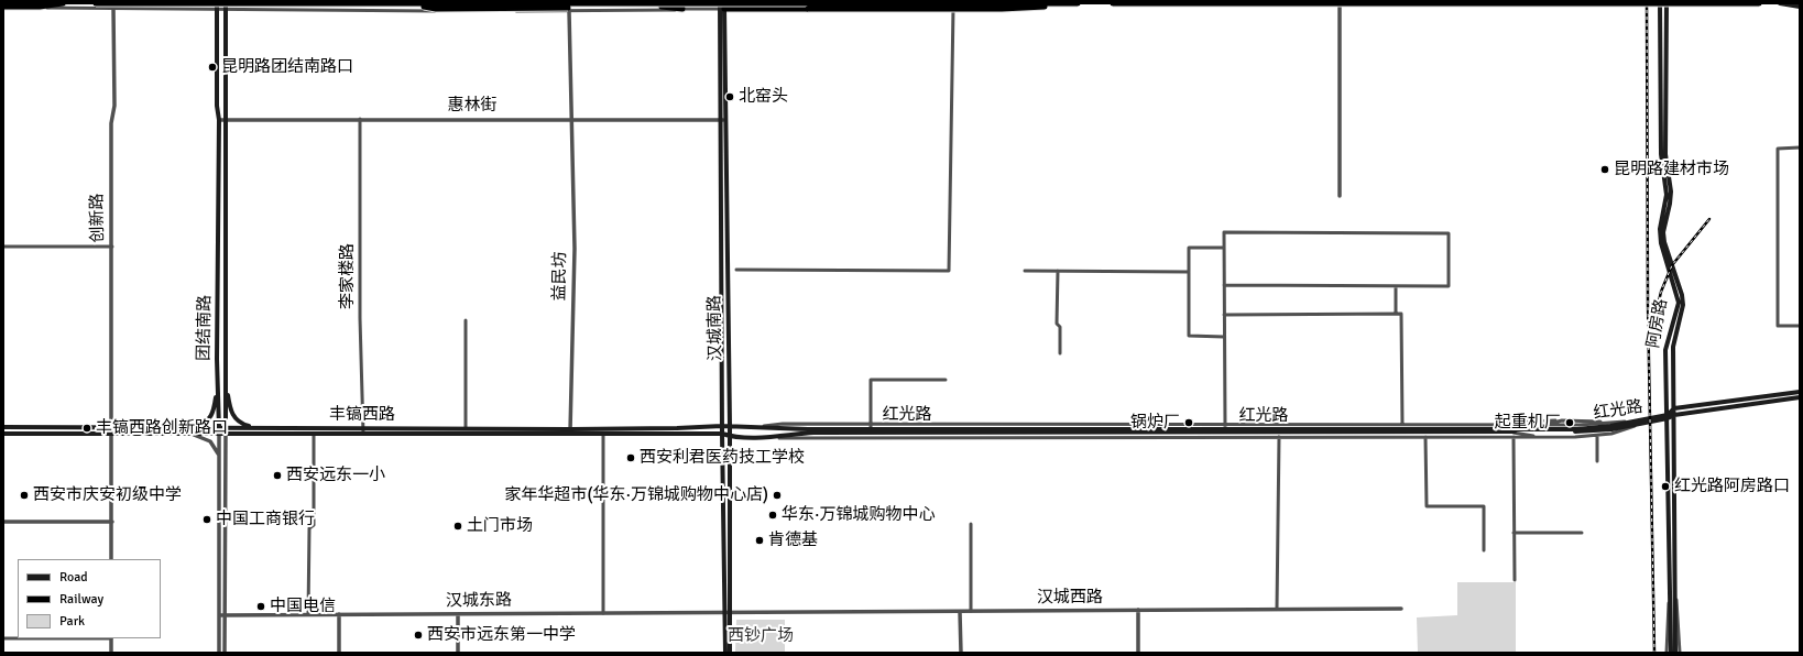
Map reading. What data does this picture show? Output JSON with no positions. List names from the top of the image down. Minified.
{"streets":{"main road":["阿房路","团结南路","汉城南路","红光路","丰镐西路"],"street":["惠林街","创新路","李家楼路","益民坊","汉城西路","汉城东路"]},"crossings":[["惠林街","李家楼路"],["惠林街","益民坊"],["惠林街","团结南路"],["惠林街","汉城南路"],["创新路","丰镐西路"],["李家楼路","丰镐西路"],["益民坊","丰镐西路"],["阿房路","红光路"],["团结南路","丰镐西路"],["团结南路","汉城东路"],["汉城南路","红光路"],["汉城南路","丰镐西路"],["汉城南路","汉城东路"],["红光路","丰镐西路"],["汉城西路","汉城东路"]],"parks":["西钞广场"],"places":["昆明路团结南路口","北窑头","昆明路建材市场","锅炉厂","起重机厂","丰镐西路创新路口","西安利君医药技工学校","西安远东一小","红光路阿房路口","西安市庆安初级中学","家年华超市(华东·万锦城购物中心店)","华东·万锦城购物中心","中国工商银行","土门市场","肯德基","中国电信","西安市远东第一中学"],"legend":["Road","Railway","Park"]}
